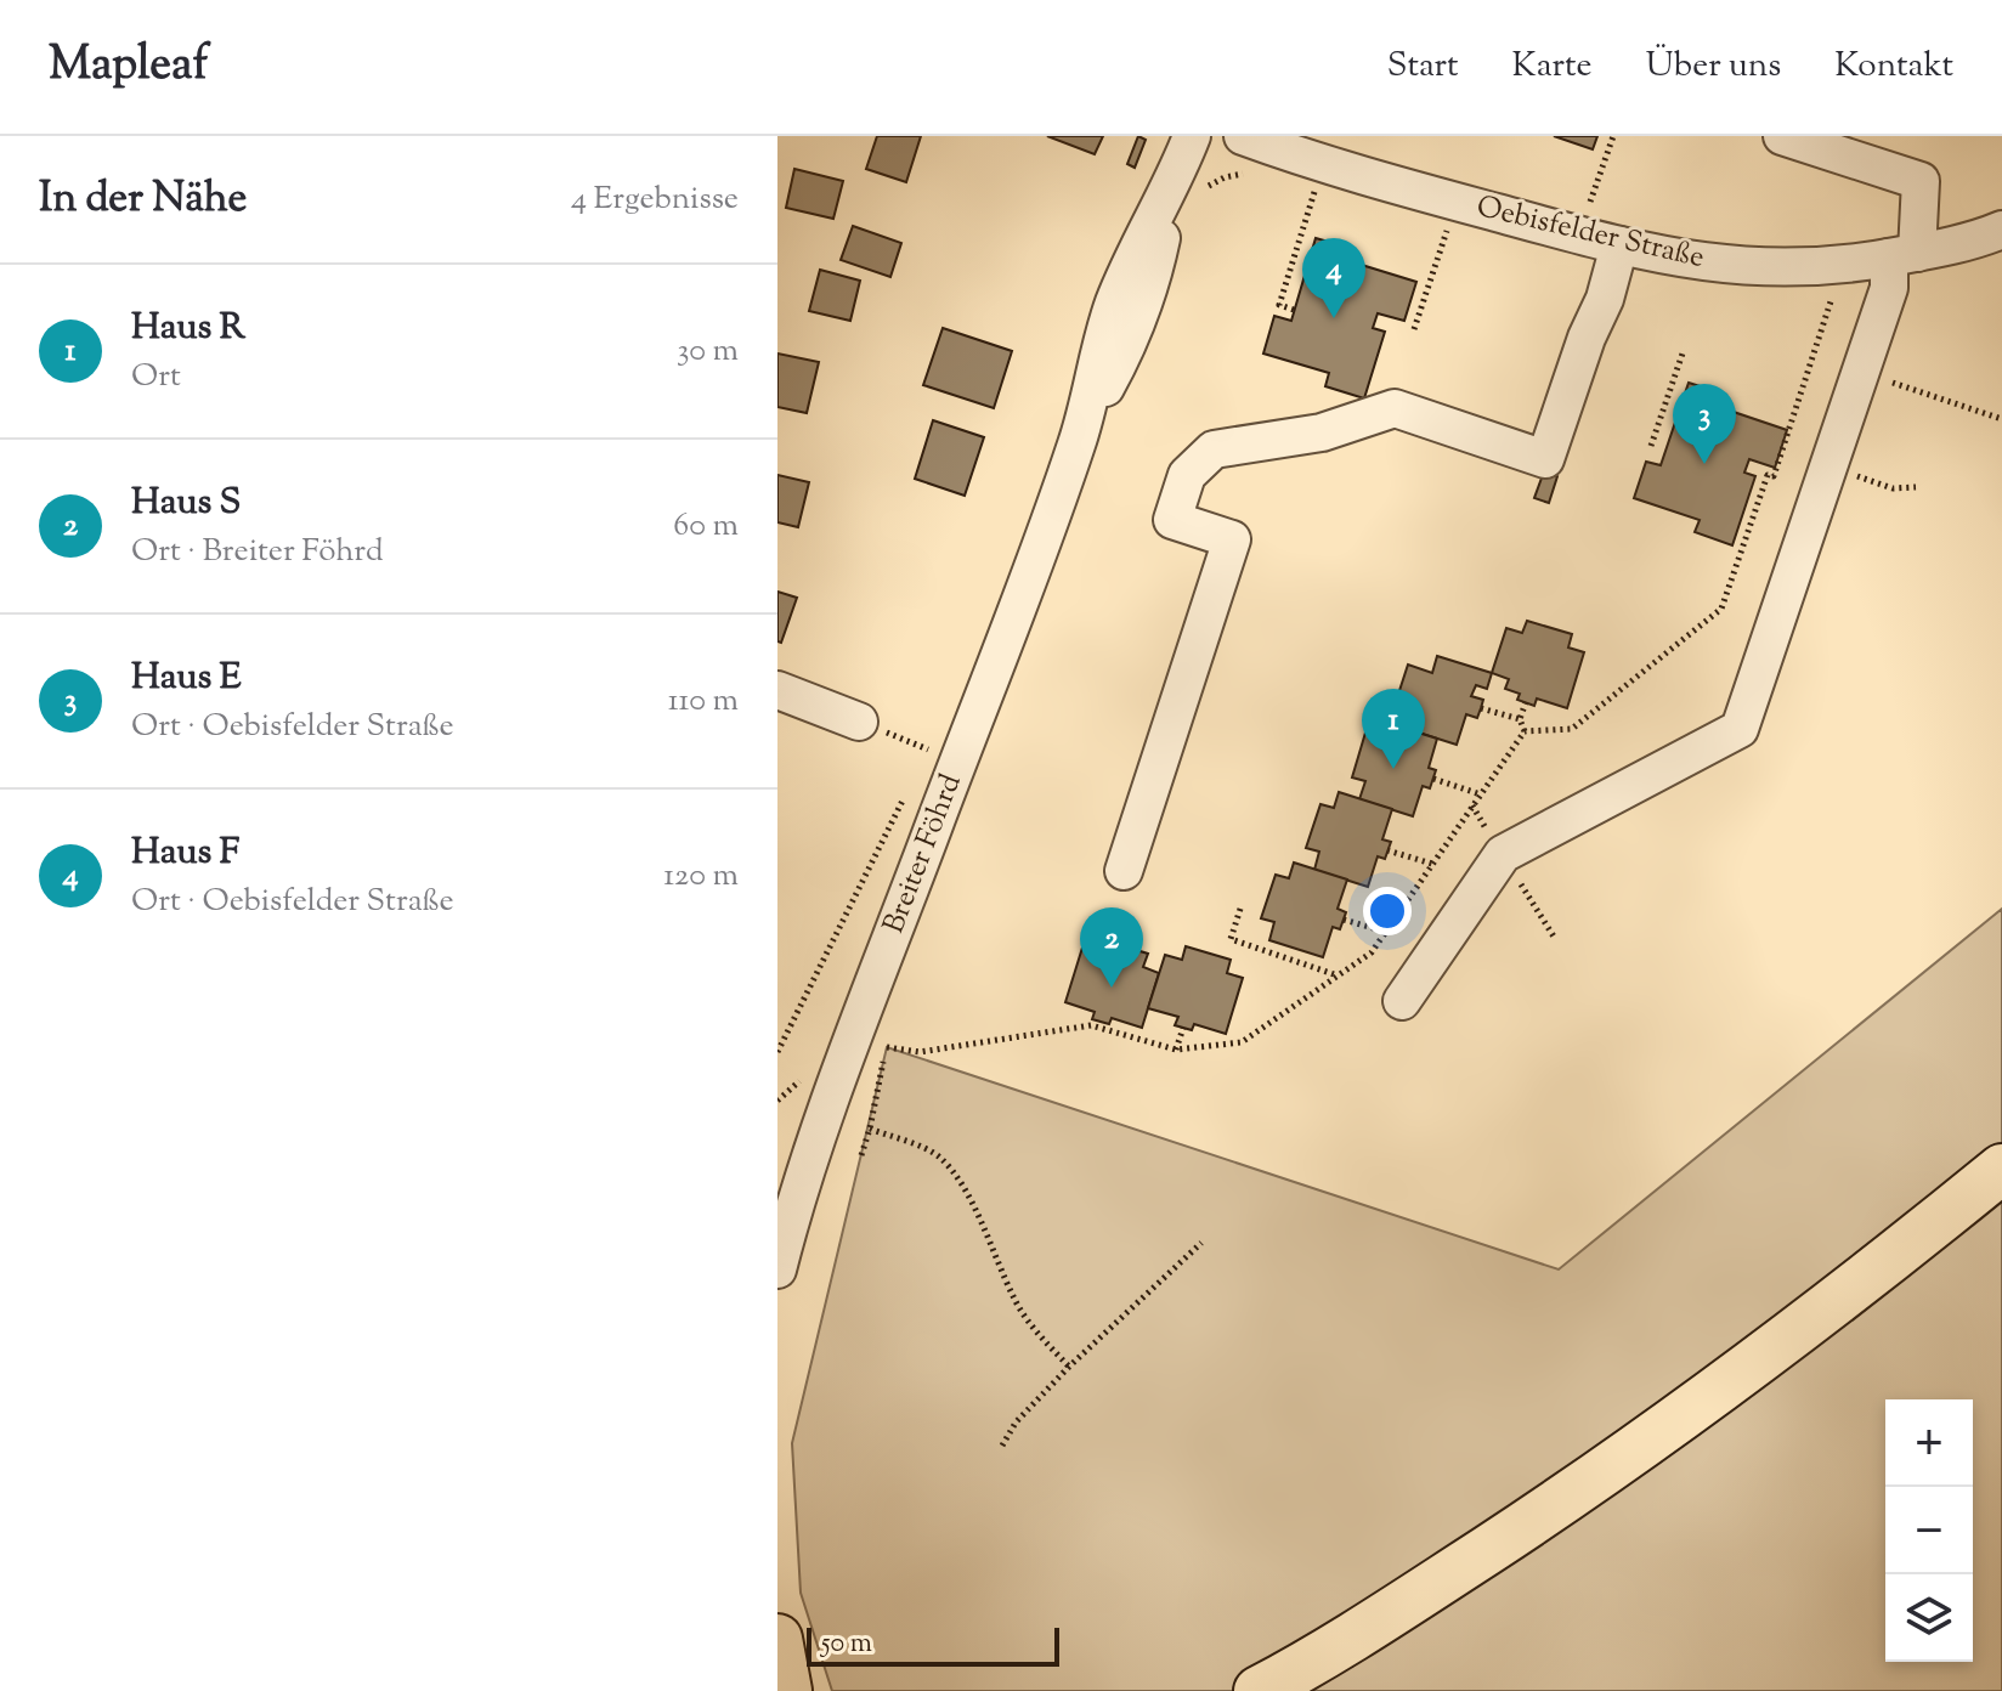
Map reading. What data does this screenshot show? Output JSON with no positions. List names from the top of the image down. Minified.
{"streets":{"street":["Oebisfelder Straße","Breiter Föhrd"]},"scale_bar":"50 m","page":{"header":"Mapleaf","nav":["Start","Karte","Über uns","Kontakt"],"heading":["In der Nähe","4 Ergebnisse"],"pins":["4","3","1","2"],"list":[{"mark":"1","name":"Haus R","note":"Ort","value":"30 m"},{"mark":"2","name":"Haus S","note":"Ort · Breiter Föhrd","value":"60 m"},{"mark":"3","name":"Haus E","note":"Ort · Oebisfelder Straße","value":"110 m"},{"mark":"4","name":"Haus F","note":"Ort · Oebisfelder Straße","value":"120 m"}],"map_buttons":["+","−"],"scale":"50 m"}}
